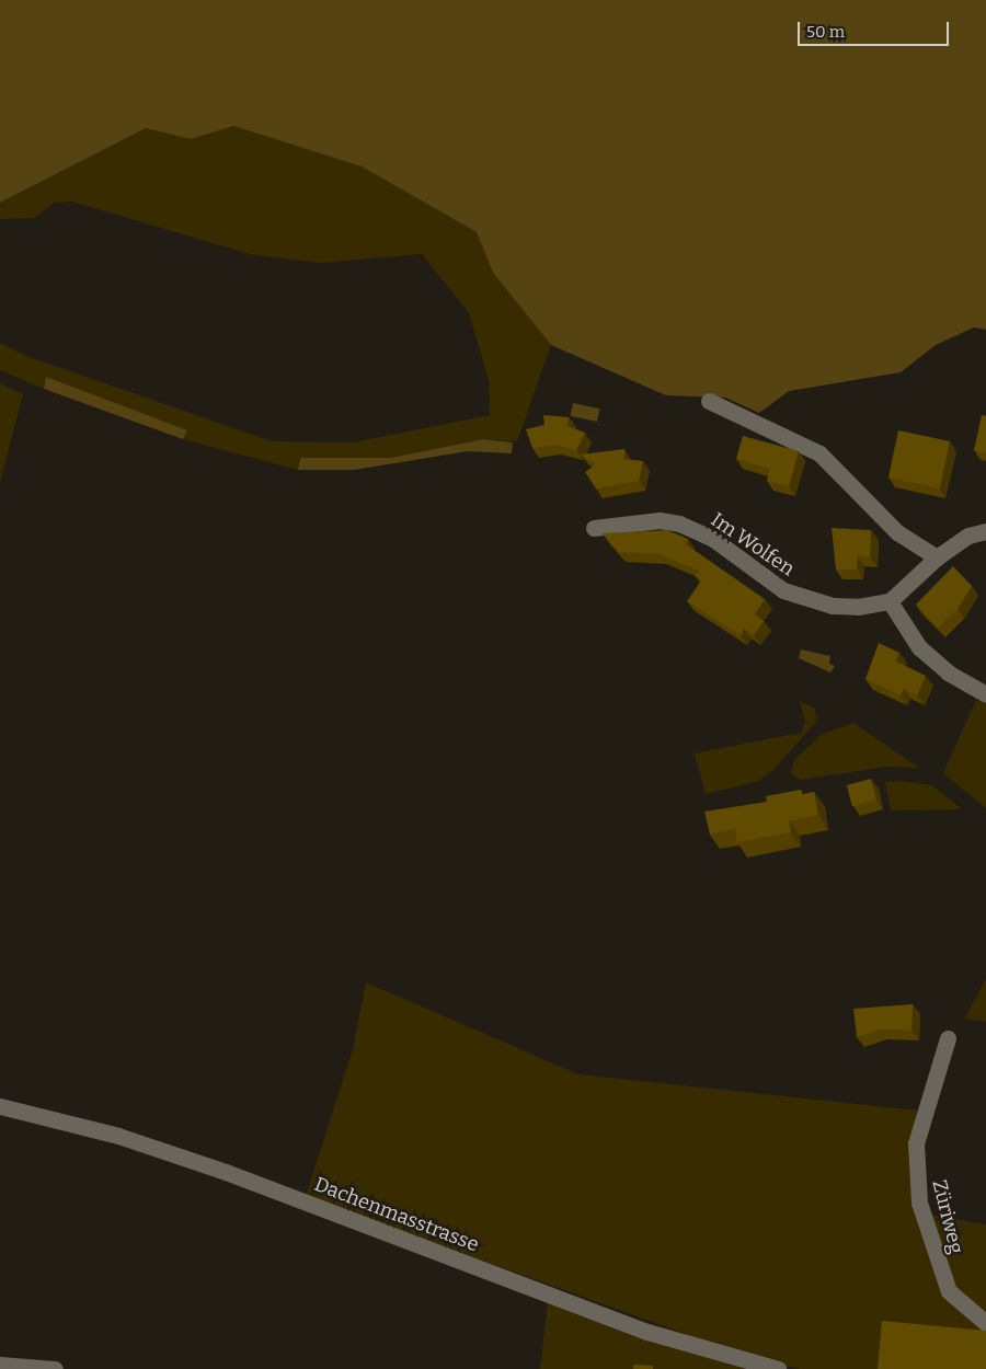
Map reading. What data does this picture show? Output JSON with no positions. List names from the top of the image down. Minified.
{"streets":{"street":["Im Wolfen","Dachenmasstrasse","Züriweg"]},"scale_bar":"50 m"}
